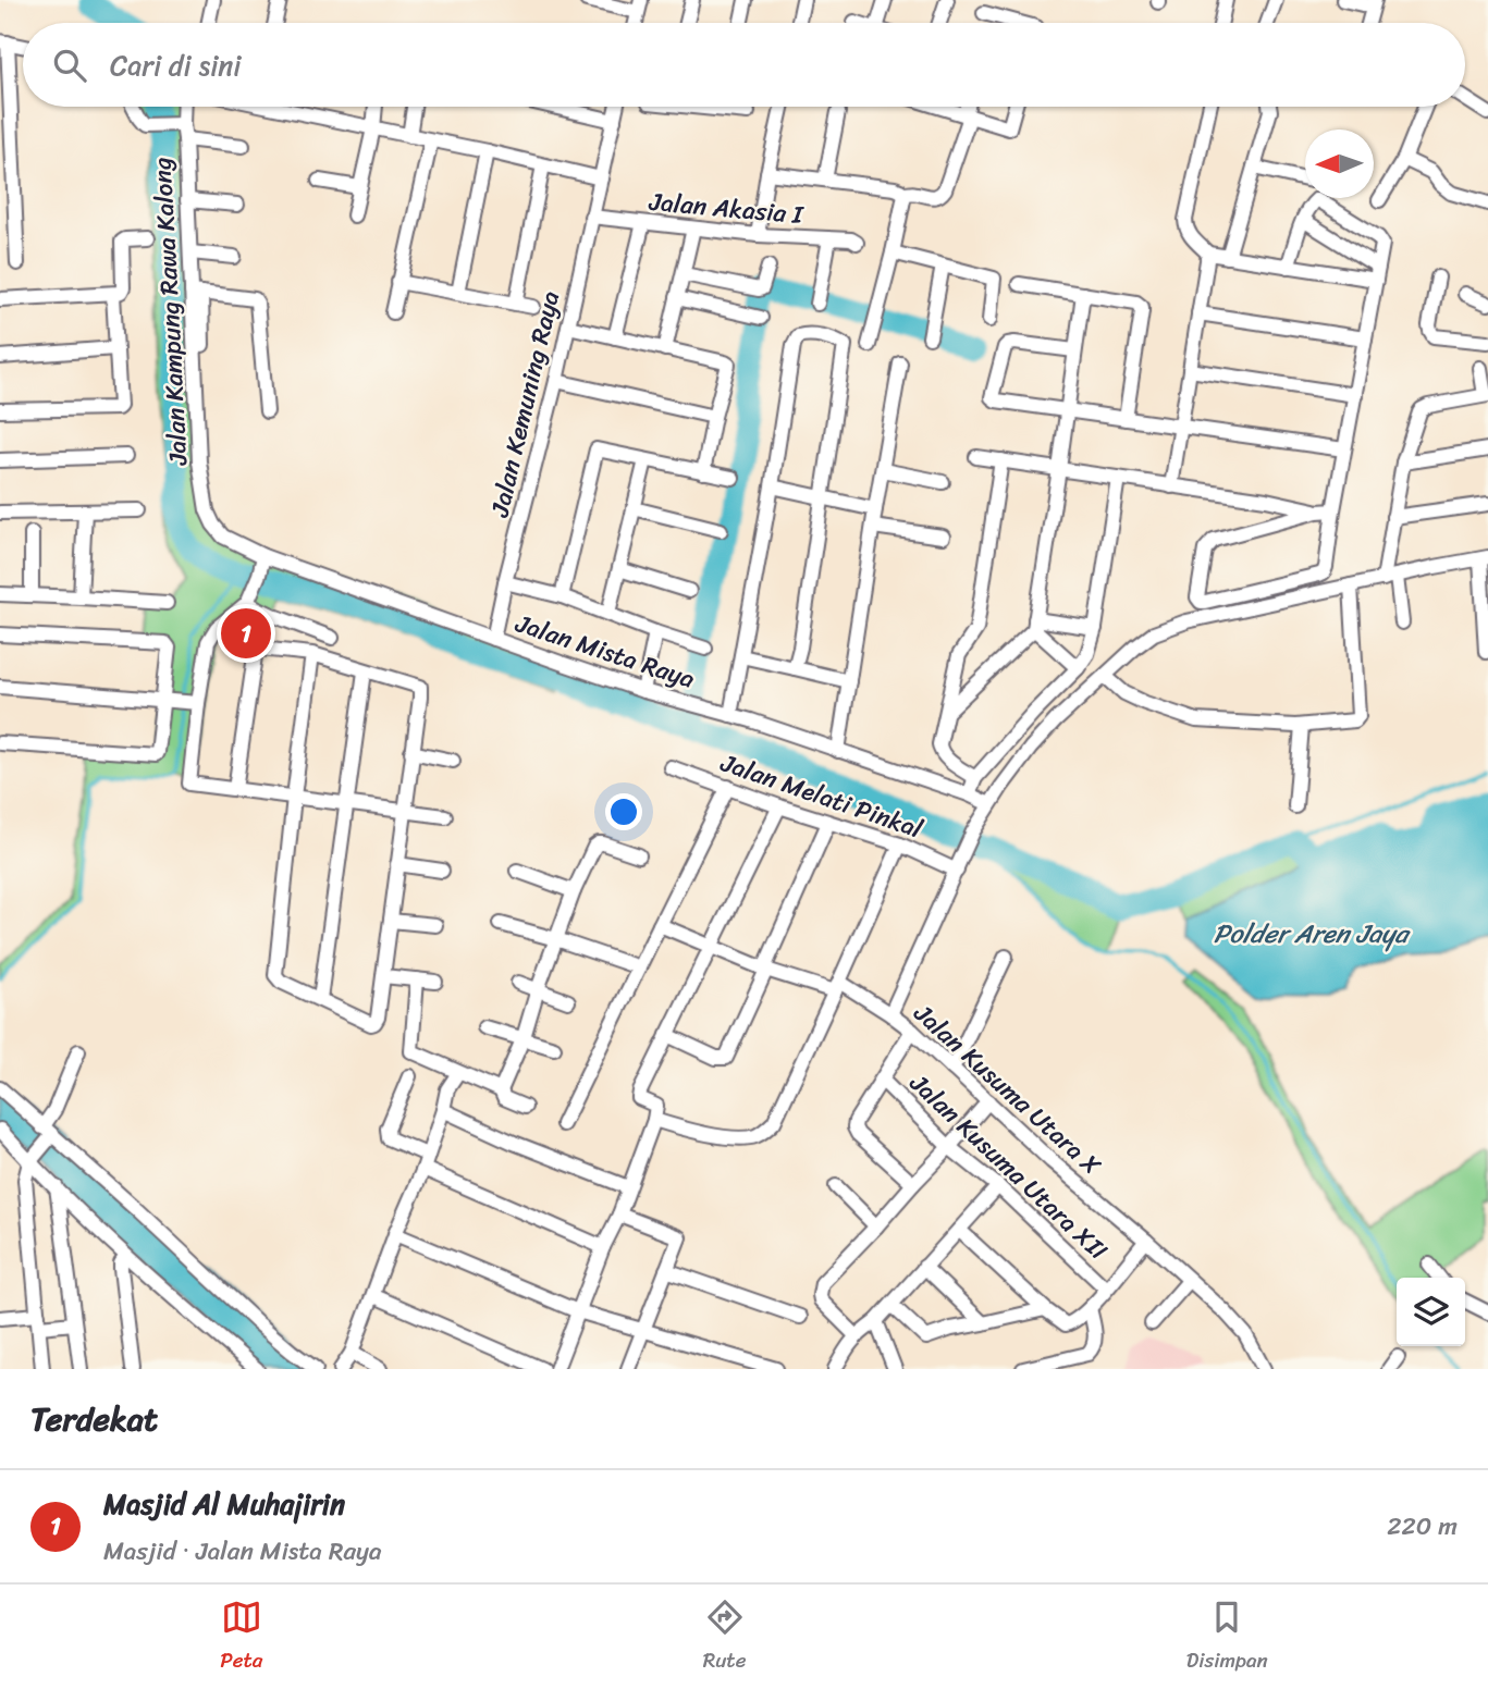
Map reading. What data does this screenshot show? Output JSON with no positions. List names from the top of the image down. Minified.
{"streets":{"street":["Jalan Akasia I","Jalan Kampung Rawa Kalong","Jalan Kemuning Raya","Jalan Mista Raya","Jalan Melati Pinkal","Jalan Kusuma Utara X","Jalan Kusuma Utara XII"]},"crossings":[["Jalan Akasia I","Jalan Kemuning Raya"],["Jalan Kampung Rawa Kalong","Jalan Mista Raya"],["Jalan Kemuning Raya","Jalan Mista Raya"],["Jalan Mista Raya","Jalan Kusuma Utara X"],["Jalan Melati Pinkal","Jalan Kusuma Utara X"]],"water":["Polder Aren Jaya"],"north":"left","page":{"search":"Cari di sini","pins":"1","heading":"Terdekat","list":[{"mark":"1","name":"Masjid Al Muhajirin","note":"Masjid · Jalan Mista Raya","value":"220 m"}],"nav":["Peta","Rute","Disimpan"]}}
